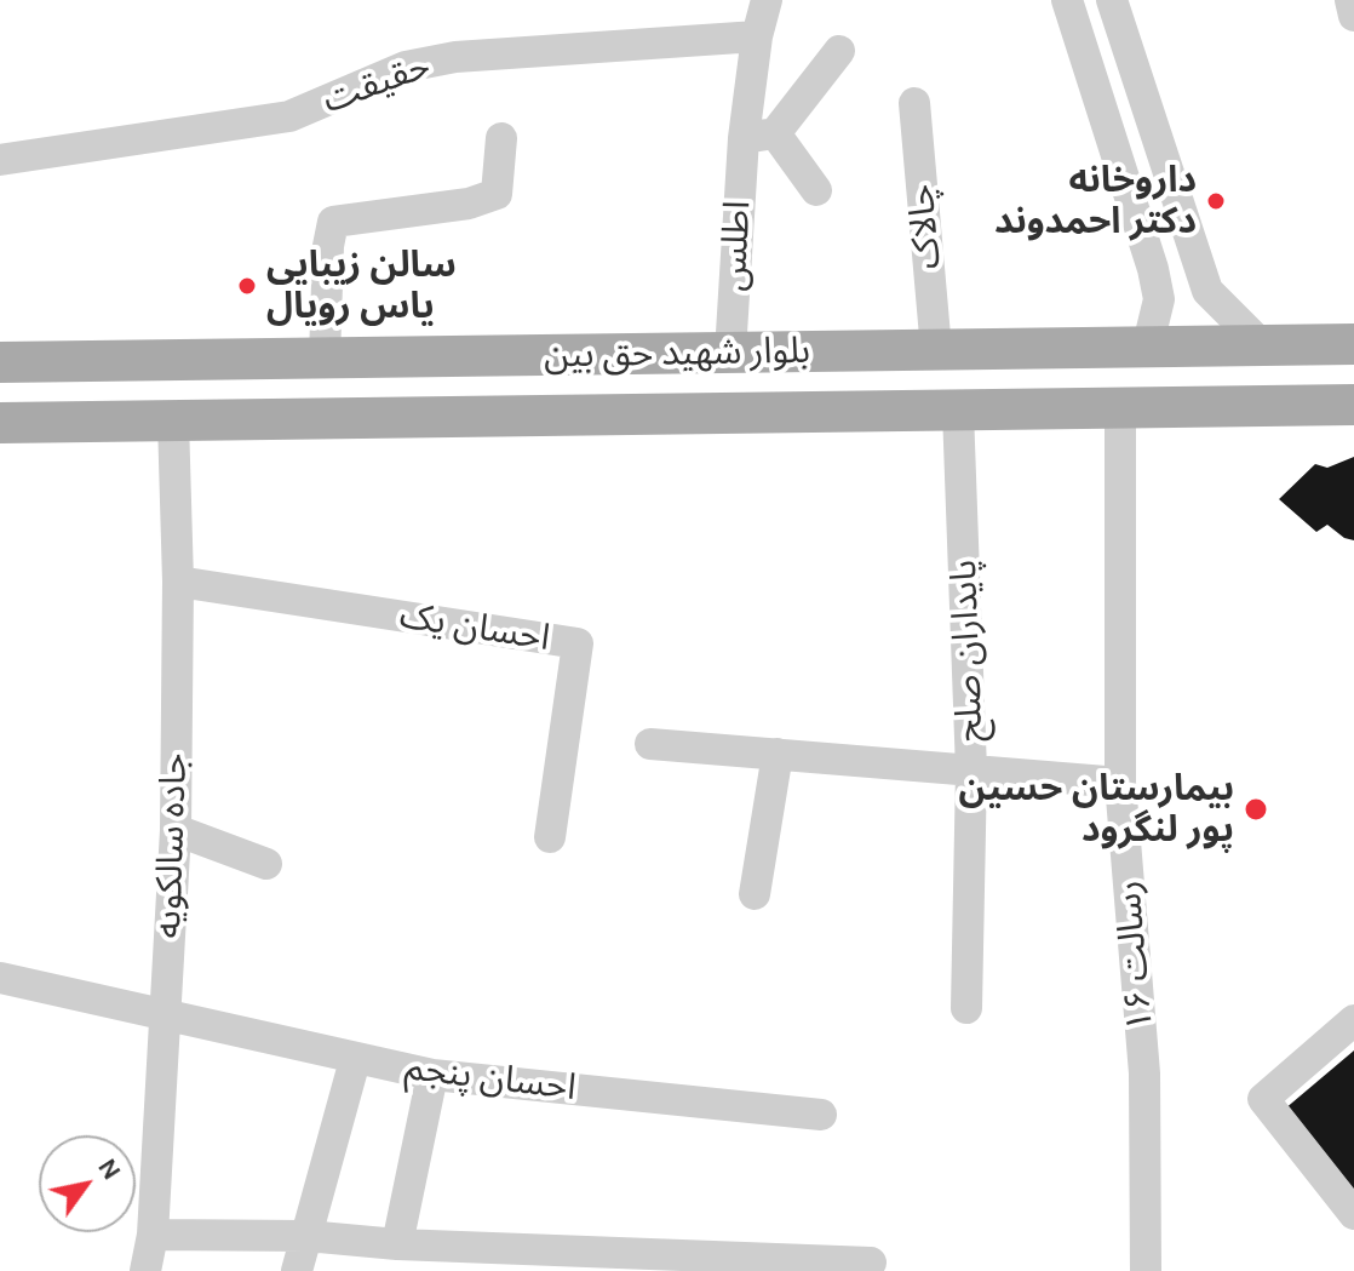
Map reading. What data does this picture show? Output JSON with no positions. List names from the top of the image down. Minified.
{"streets":{"main road":["بلوار شهید حق بین"],"street":["حقیقت","چالاک","اطلس","احسان یک","پایداران صلح","جاده سالکویه","رسالت ۱۶","احسان پنجم"]},"crossings":[["حقیقت","اطلس"],["چالاک","بلوار شهید حق بین"],["اطلس","بلوار شهید حق بین"],["بلوار شهید حق بین","پایداران صلح"],["بلوار شهید حق بین","جاده سالکویه"],["بلوار شهید حق بین","رسالت ۱۶"],["احسان یک","جاده سالکویه"],["جاده سالکویه","احسان پنجم"]],"places":["داروخانه دکتر احمدوند","سالن زیبایی یاس رویال","بیمارستان حسین پور لنگرود"],"north":"top right"}
